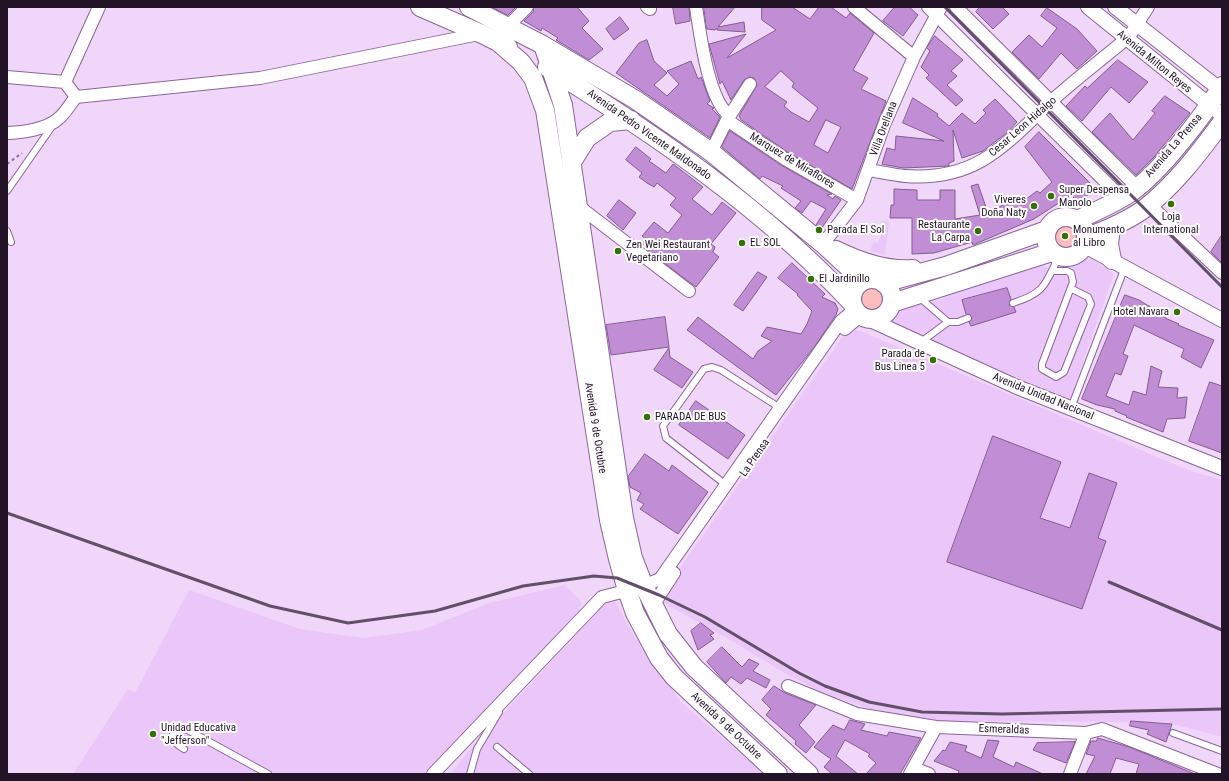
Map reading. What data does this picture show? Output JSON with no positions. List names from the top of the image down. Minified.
{"streets":{"main road":["Avenida Pedro Vicente Maldonado","Avenida La Prensa","Avenida 9 de Octubre"],"street":["Avenida Milton Reyes","Cesar Leon Hidalgo","Villa Orellana","Marquez de Miraflores","Avenida Unidad Nacional","La Prensa","Esmeraldas"]},"crossings":[["Avenida Milton Reyes","Cesar Leon Hidalgo"],["Avenida Milton Reyes","Avenida La Prensa"],["Cesar Leon Hidalgo","Villa Orellana"],["Villa Orellana","Avenida Pedro Vicente Maldonado"],["Villa Orellana","Marquez de Miraflores"],["Avenida Pedro Vicente Maldonado","Avenida Unidad Nacional"],["Avenida Pedro Vicente Maldonado","Avenida 9 de Octubre"],["Avenida Pedro Vicente Maldonado","La Prensa"],["Avenida Unidad Nacional","La Prensa"],["Avenida 9 de Octubre","La Prensa"]],"places":["Super Despensa Manolo","Loja International","Viveres Doña Naty","Parada El Sol","Restaurante La Carpa","Monumento al Libro","EL SOL","Zen Wei Restaurant Vegetariano","El Jardinillo","Hotel Navara","Parada de Bus Linea 5","PARADA DE BUS","Unidad Educativa \"Jefferson\""]}
